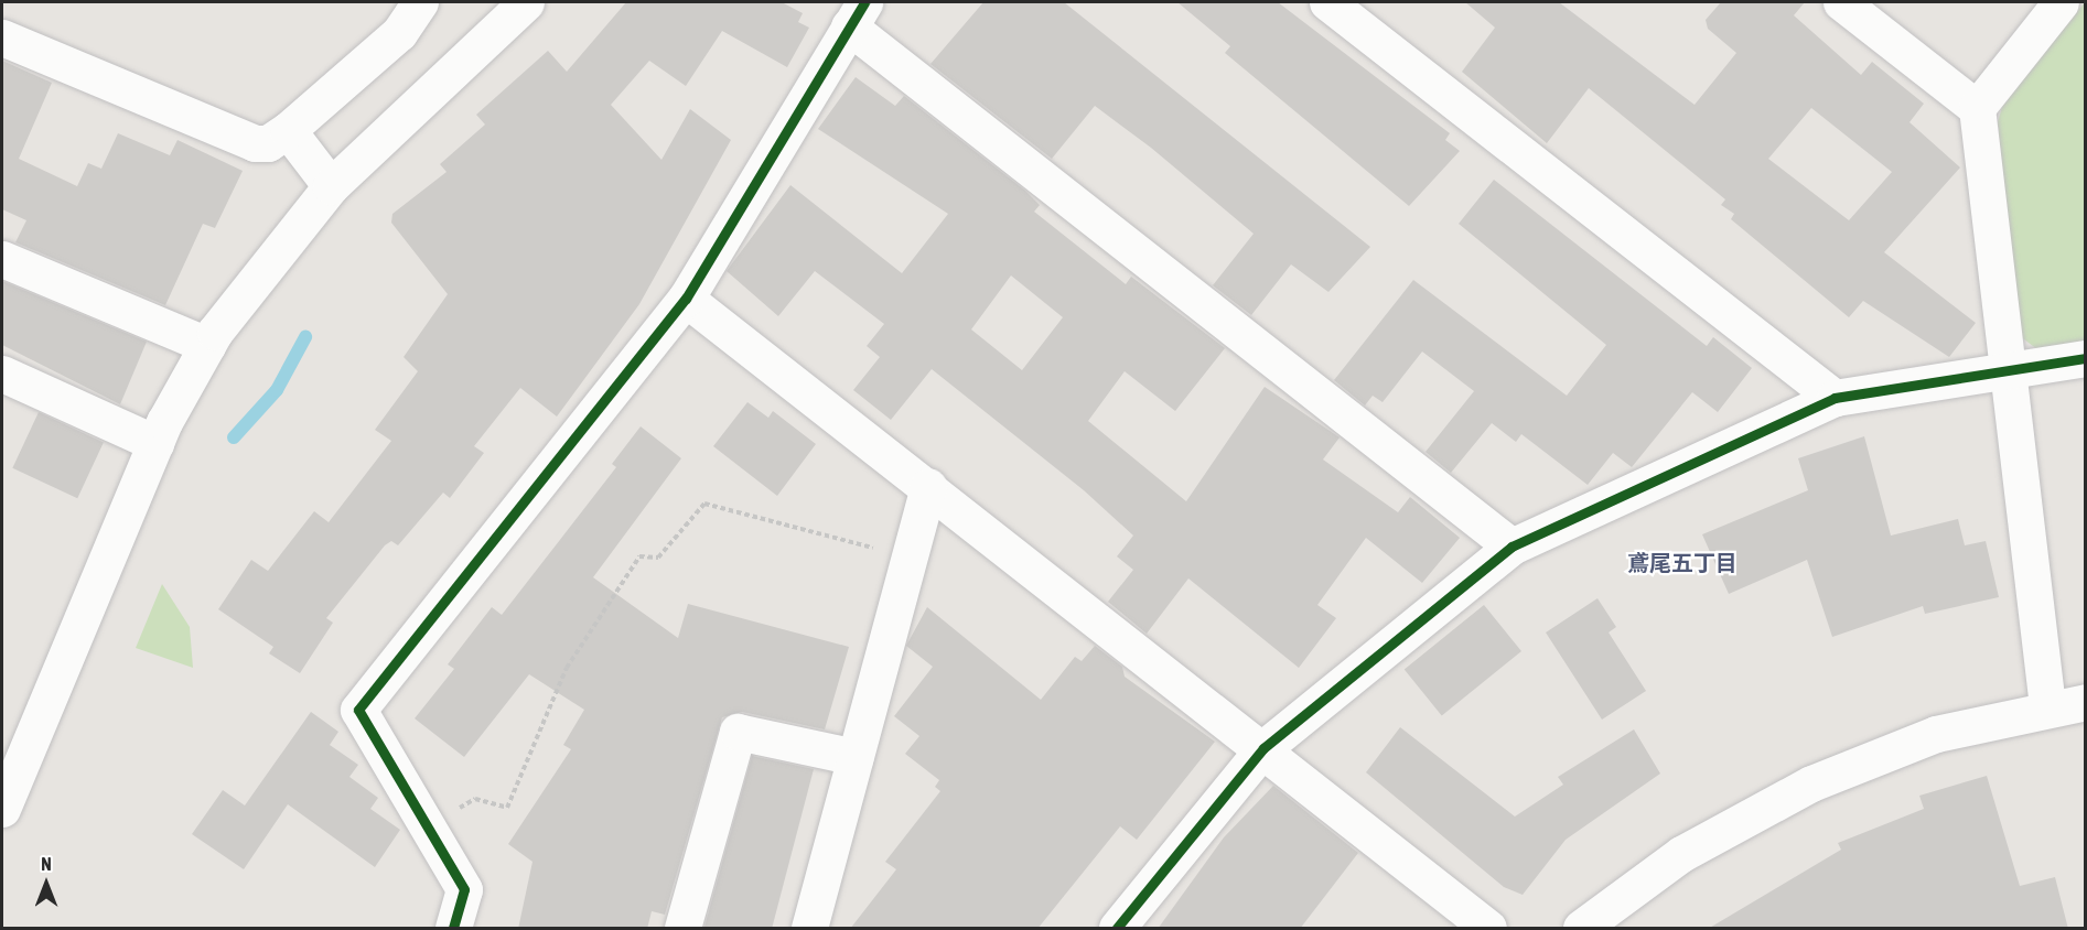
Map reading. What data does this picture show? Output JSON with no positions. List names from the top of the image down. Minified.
{"districts":["鳶尾五丁目"],"north":"top"}
